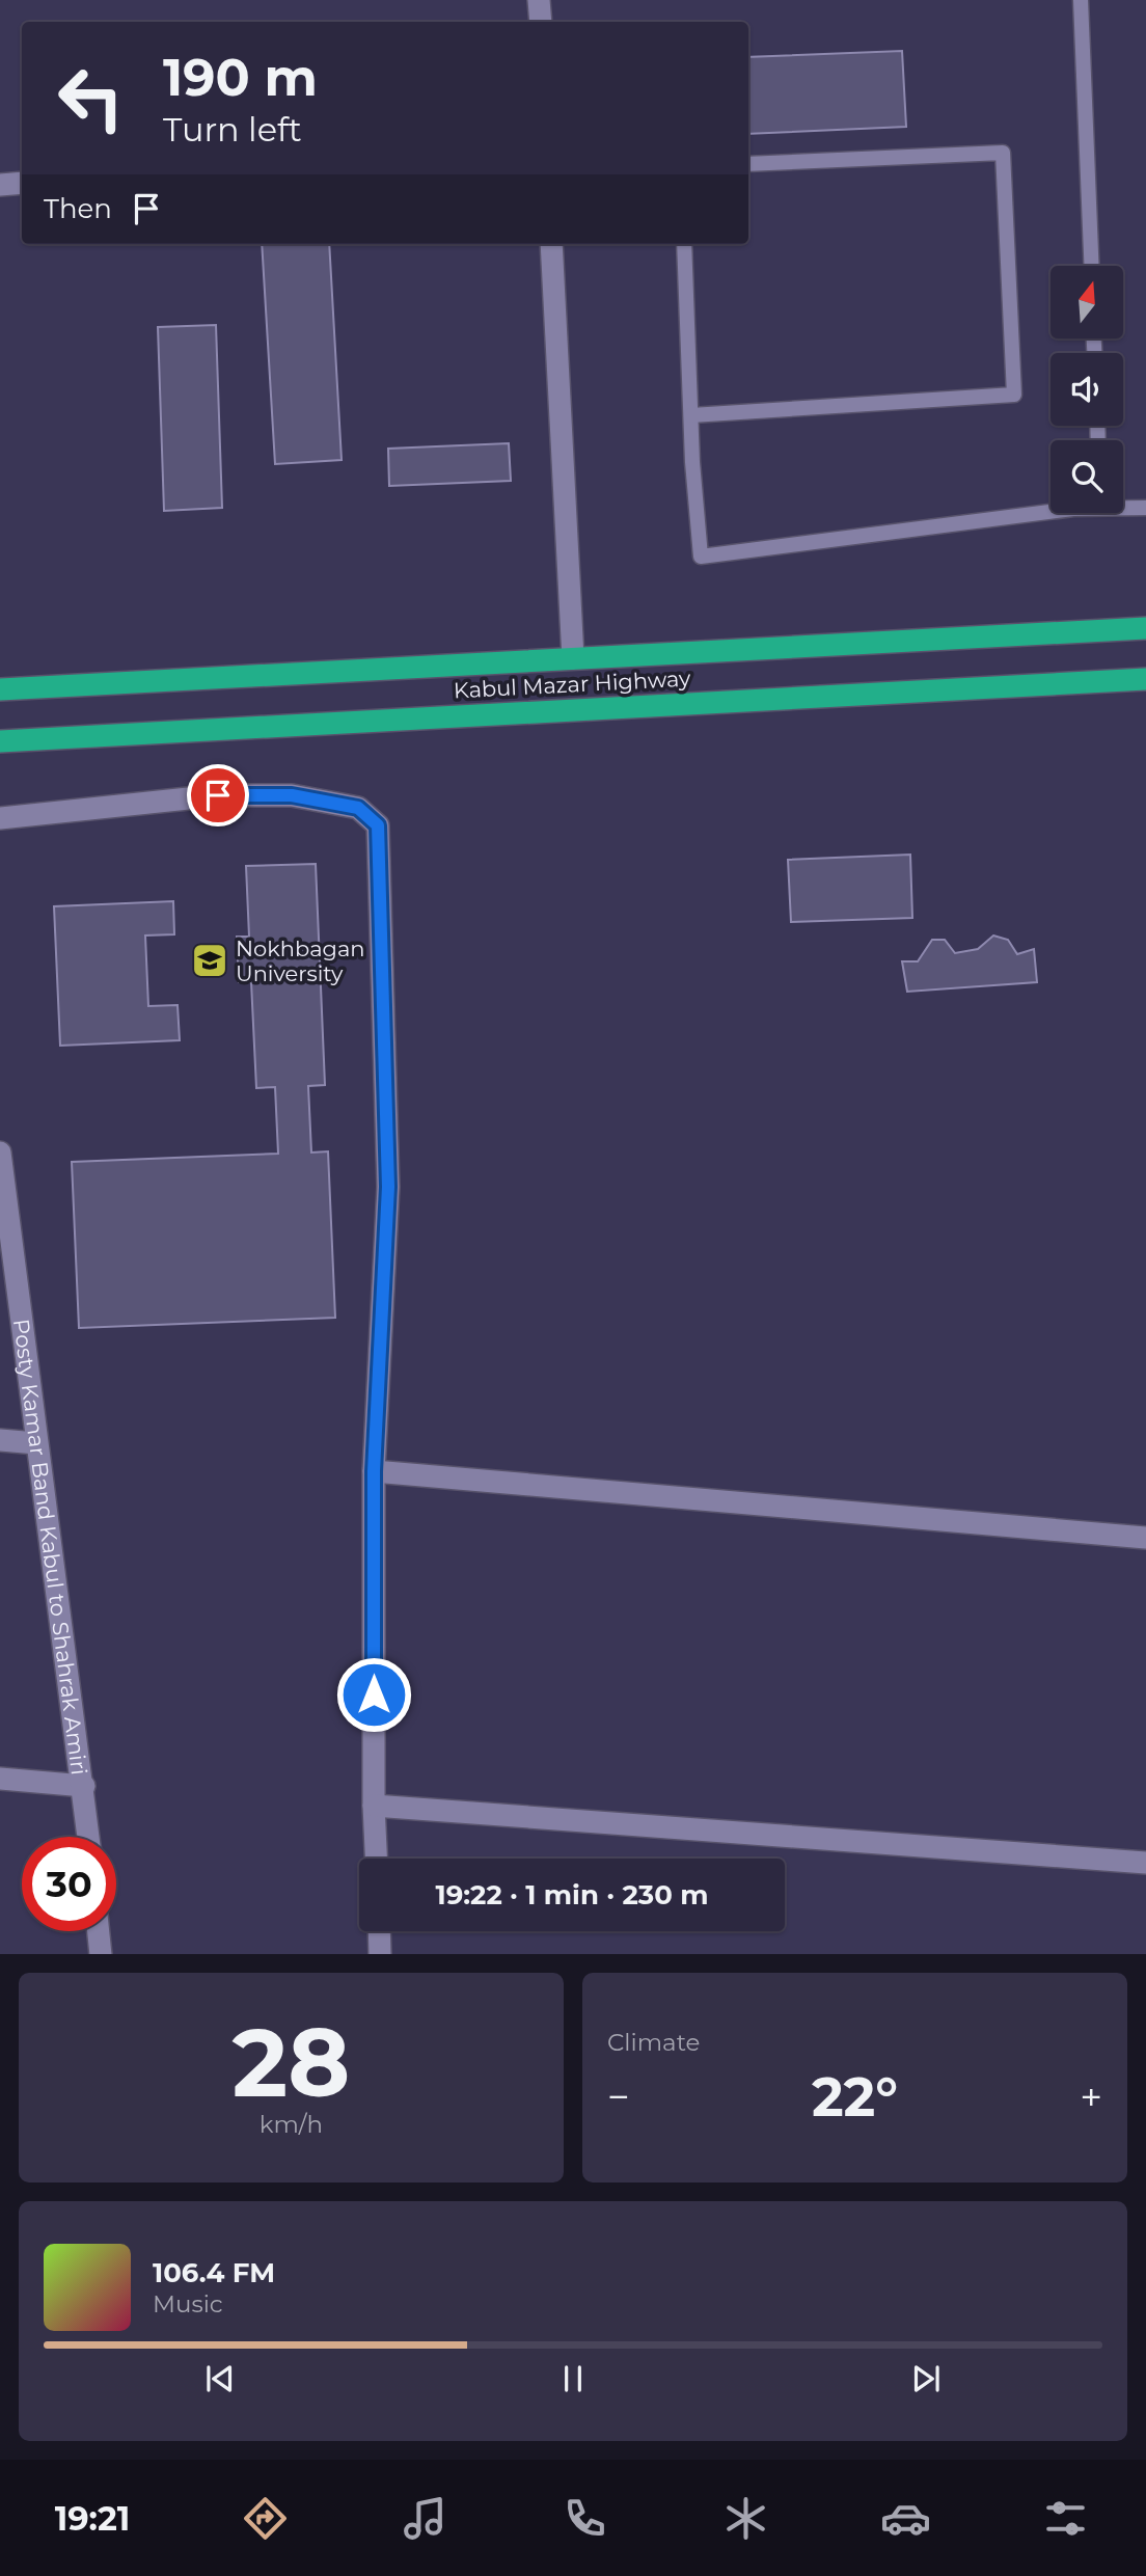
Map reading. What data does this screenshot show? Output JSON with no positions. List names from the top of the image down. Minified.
{"streets":{"highway":["Kabul Mazar Highway"],"street":["Posty Kamar Band Kabul to Shahrak Amiri"]},"places":{"school or university":["Nokhbagan University"]},"north":"top","page":{"turn":["190 m","Turn left"],"then":"Then","limit":"30","trip":"19:22 · 1 min · 230 m","tile":[["28","km/h"],"Climate"],"heat":["−","22°","+"],"song":["106.4 FM","Music"],"tabs":"19:21"}}
